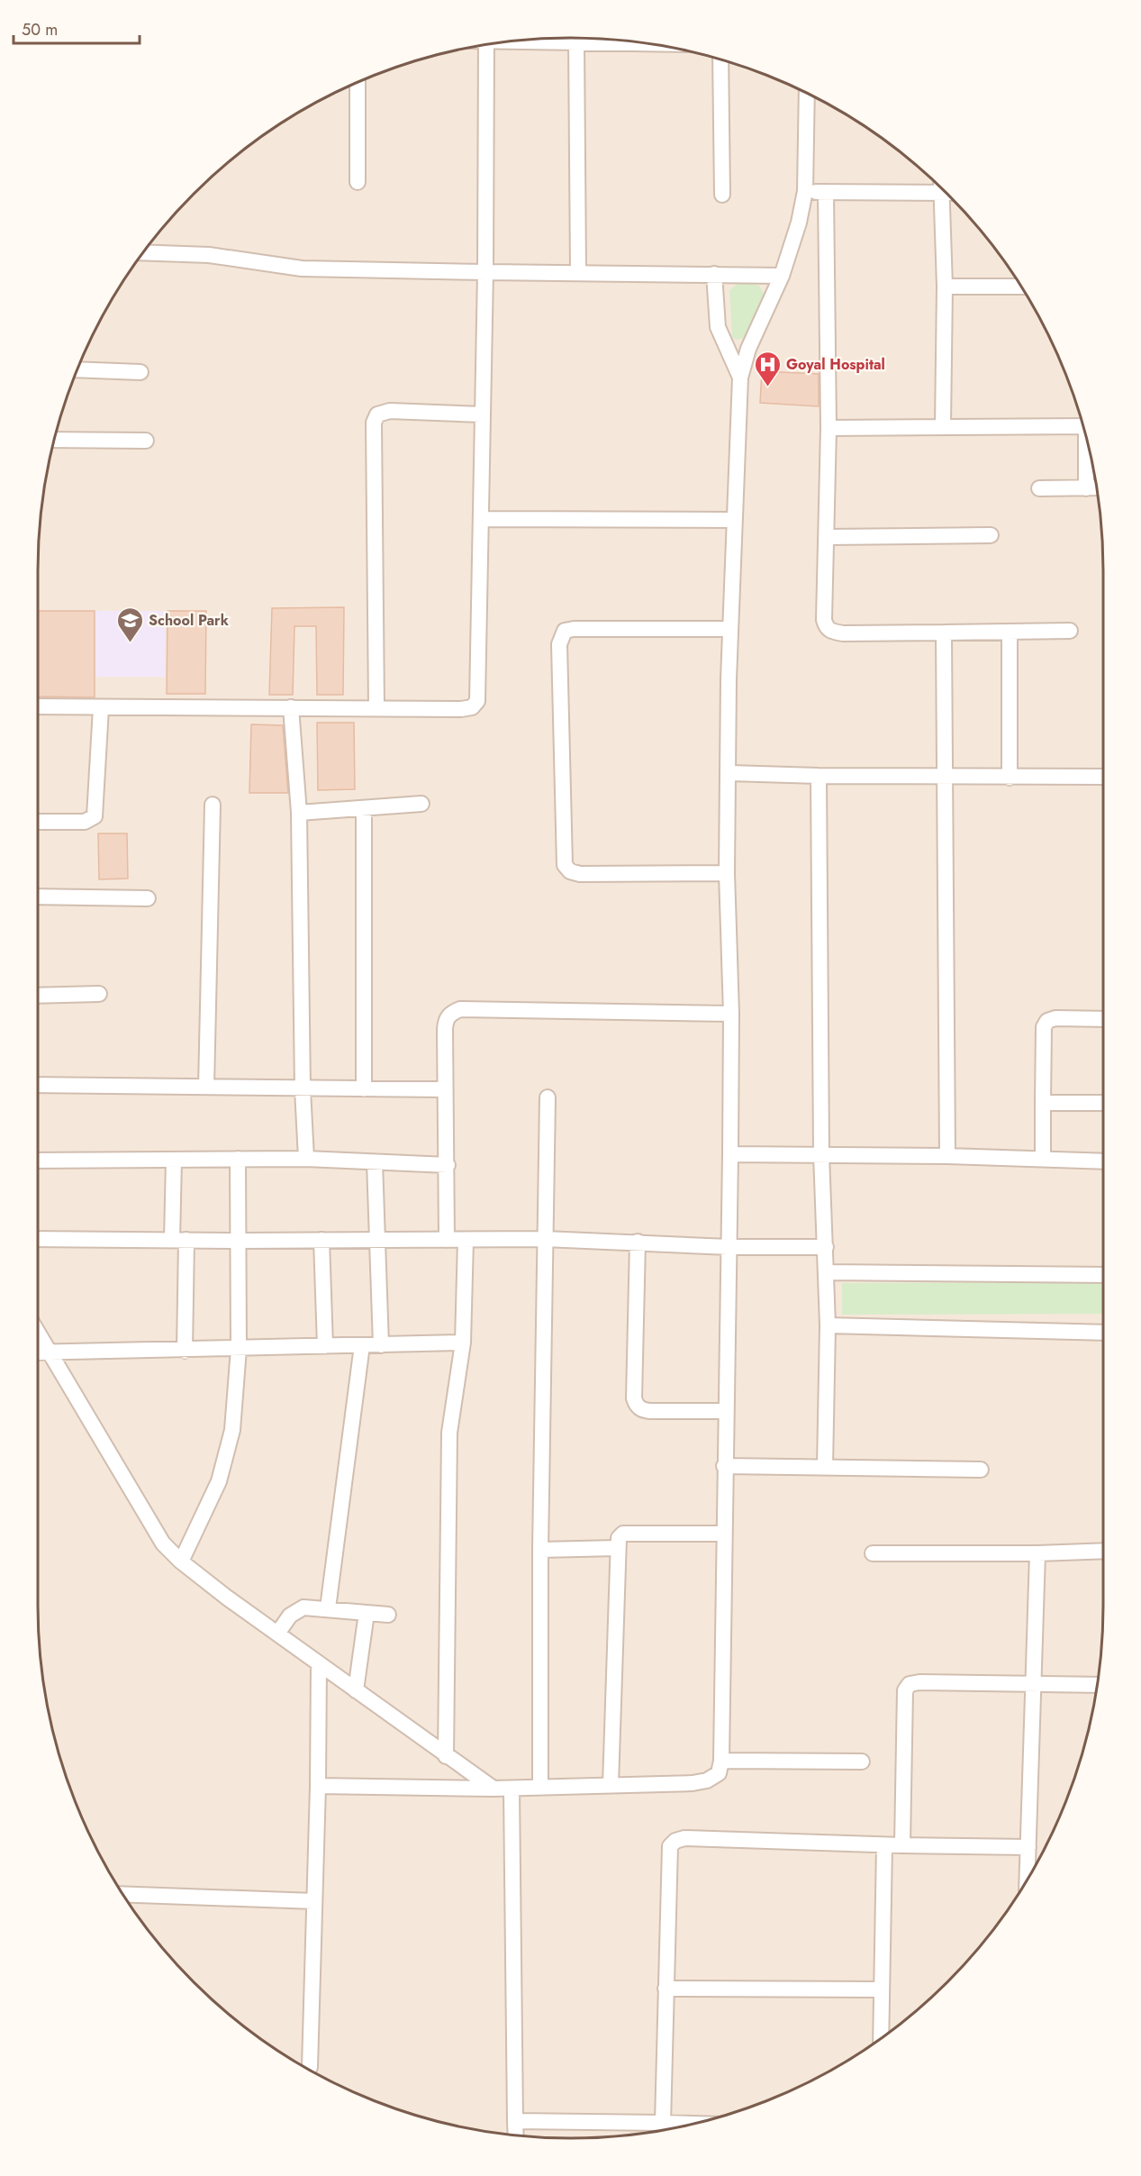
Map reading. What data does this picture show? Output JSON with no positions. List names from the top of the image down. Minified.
{"places":{"hospital":["Goyal Hospital"],"school or university":["School Park"]},"scale_bar":"50 m"}
